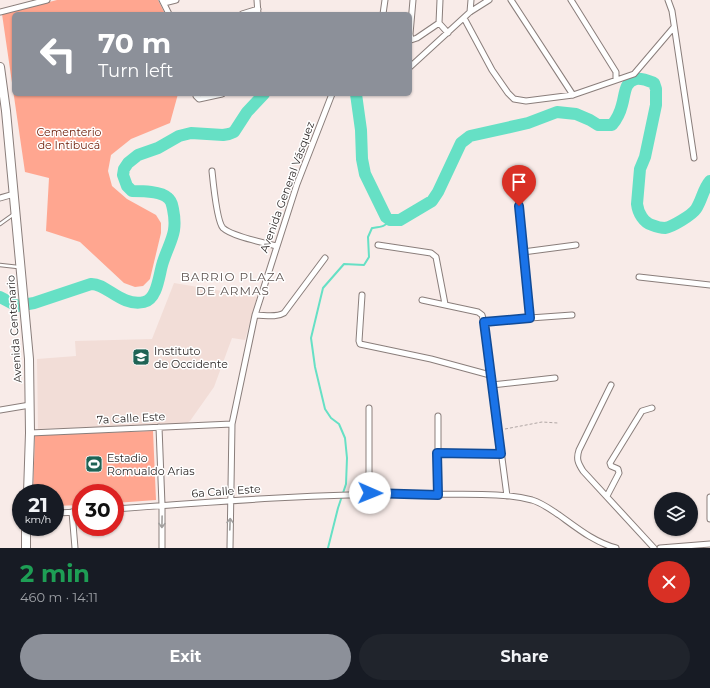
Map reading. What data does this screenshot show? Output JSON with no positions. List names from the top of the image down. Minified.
{"streets":{"main road":["Avenida Centenario"],"street":["Avenida General Vásquez","7a Calle Este","6a Calle Este"]},"crossings":[["Avenida General Vásquez","7a Calle Este"],["Avenida General Vásquez","6a Calle Este"],["Avenida Centenario","7a Calle Este"]],"districts":["BARRIO PLAZA DE ARMAS"],"parks":["Cementerio de Intibucá"],"places":{"school or university":["Instituto de Occidente"],"sports":["Estadio Romualdo Arias"]},"page":{"turn":["70 m","Turn left"],"speed":"21 km/h","limit":"30","heading":["2 min","460 m · 14:11"],"buttons":["Exit","Share"]}}
